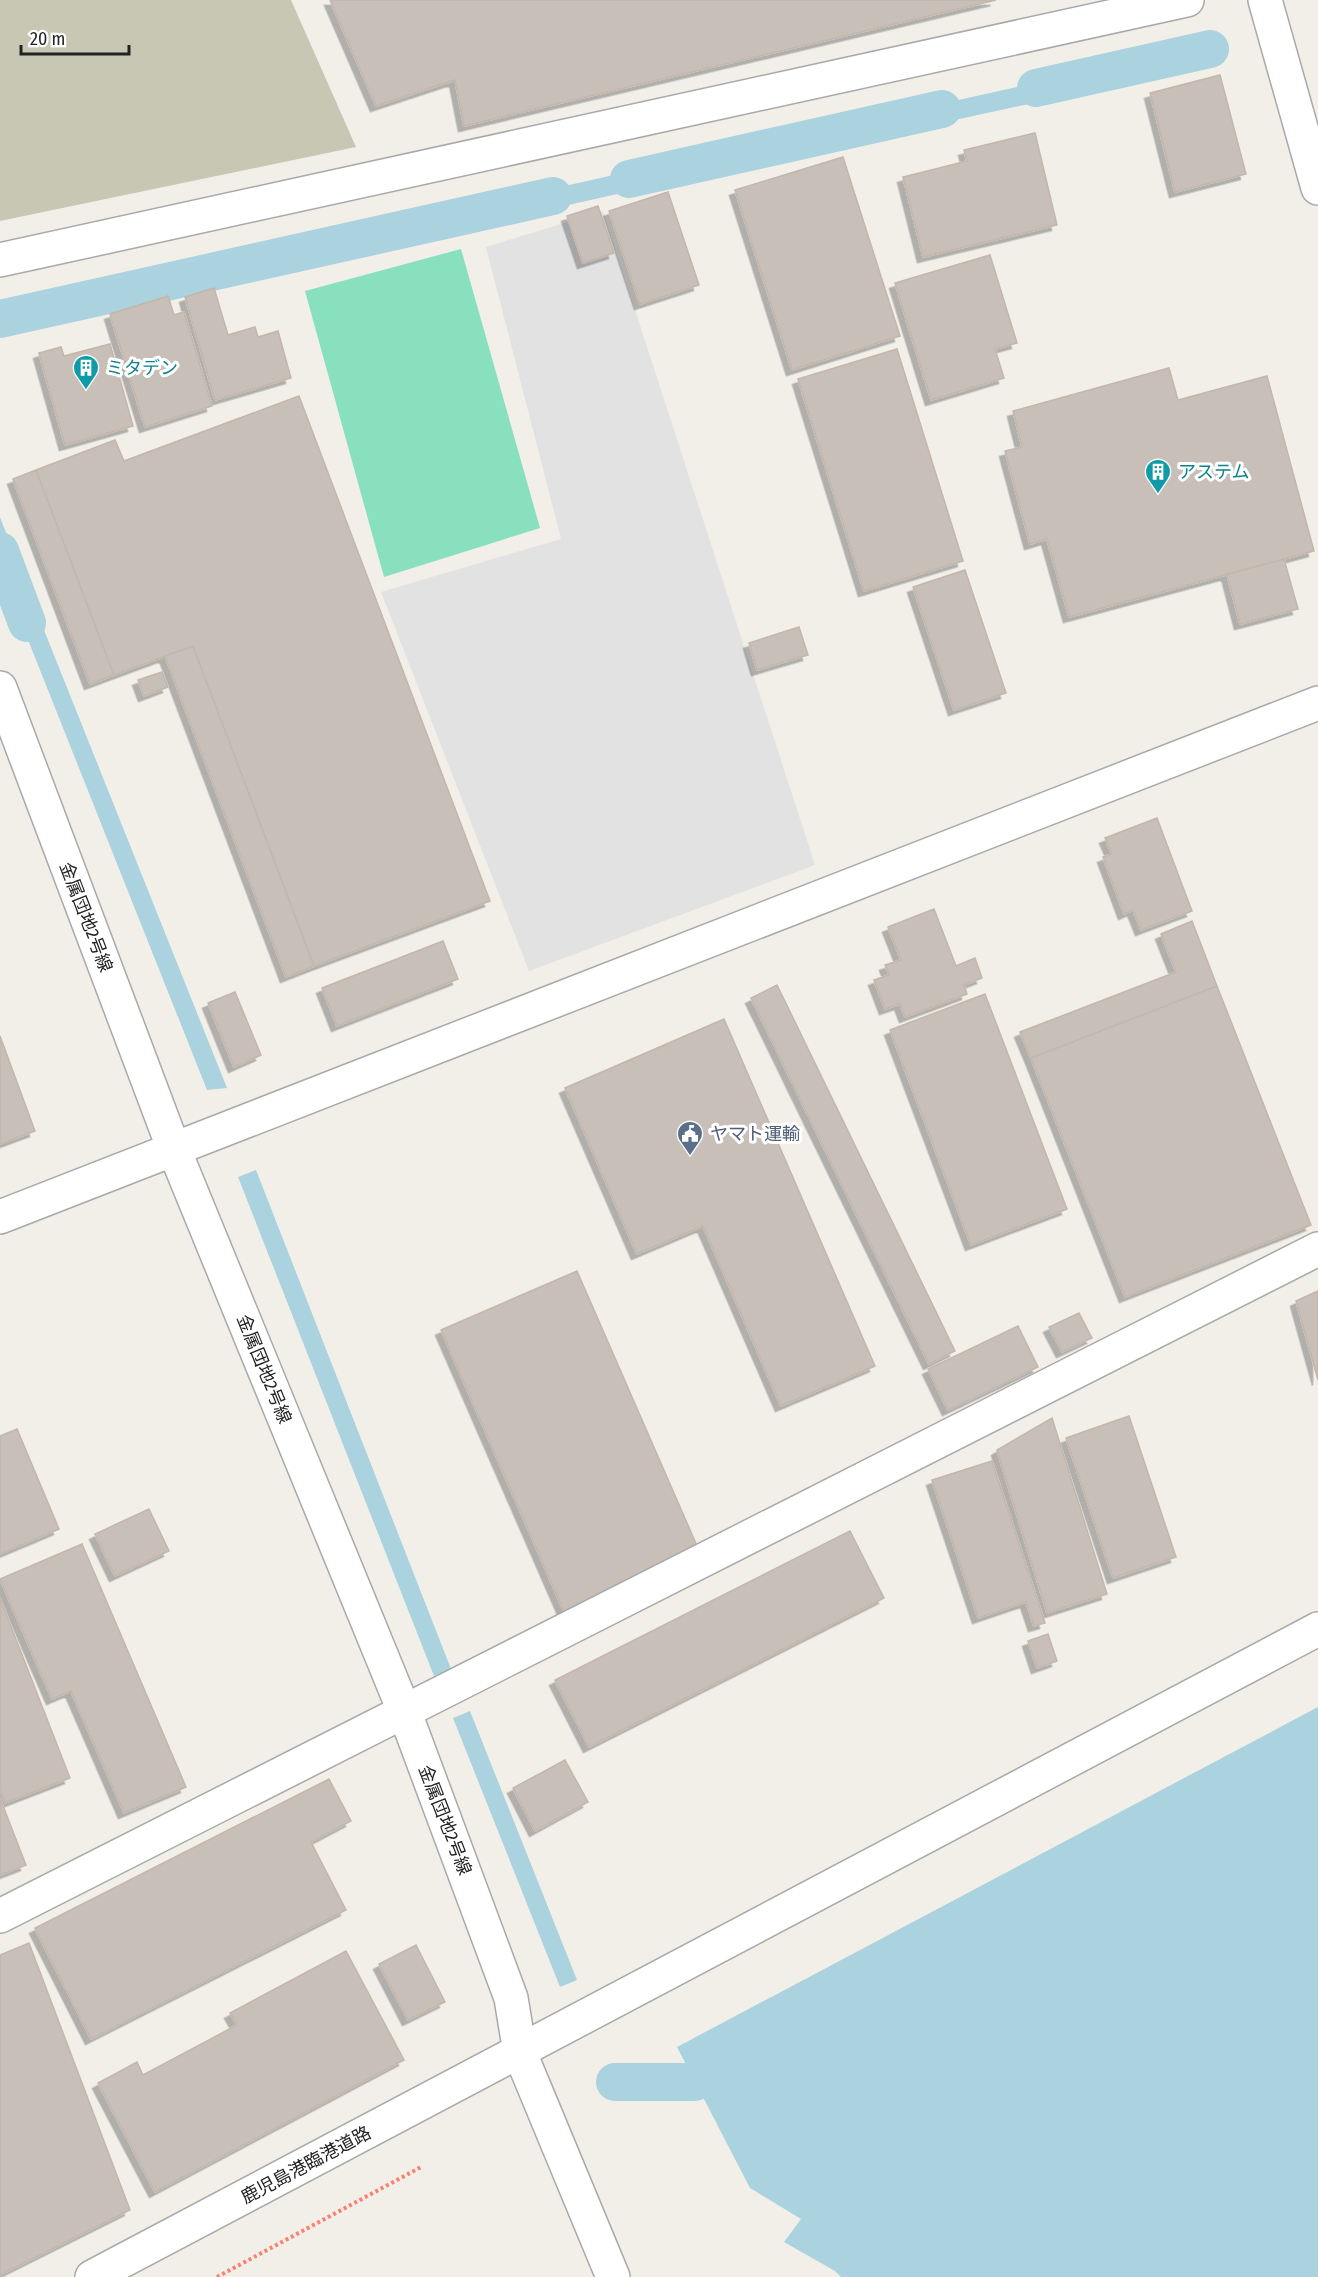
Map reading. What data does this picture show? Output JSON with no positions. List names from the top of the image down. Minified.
{"streets":{"street":["金属団地2号線","鹿児島港臨港道路"]},"crossings":[["金属団地2号線","鹿児島港臨港道路"]],"places":{"building":["ミタデン","アステム"],"public building":["ヤマト運輸"]},"scale_bar":"20 m"}
